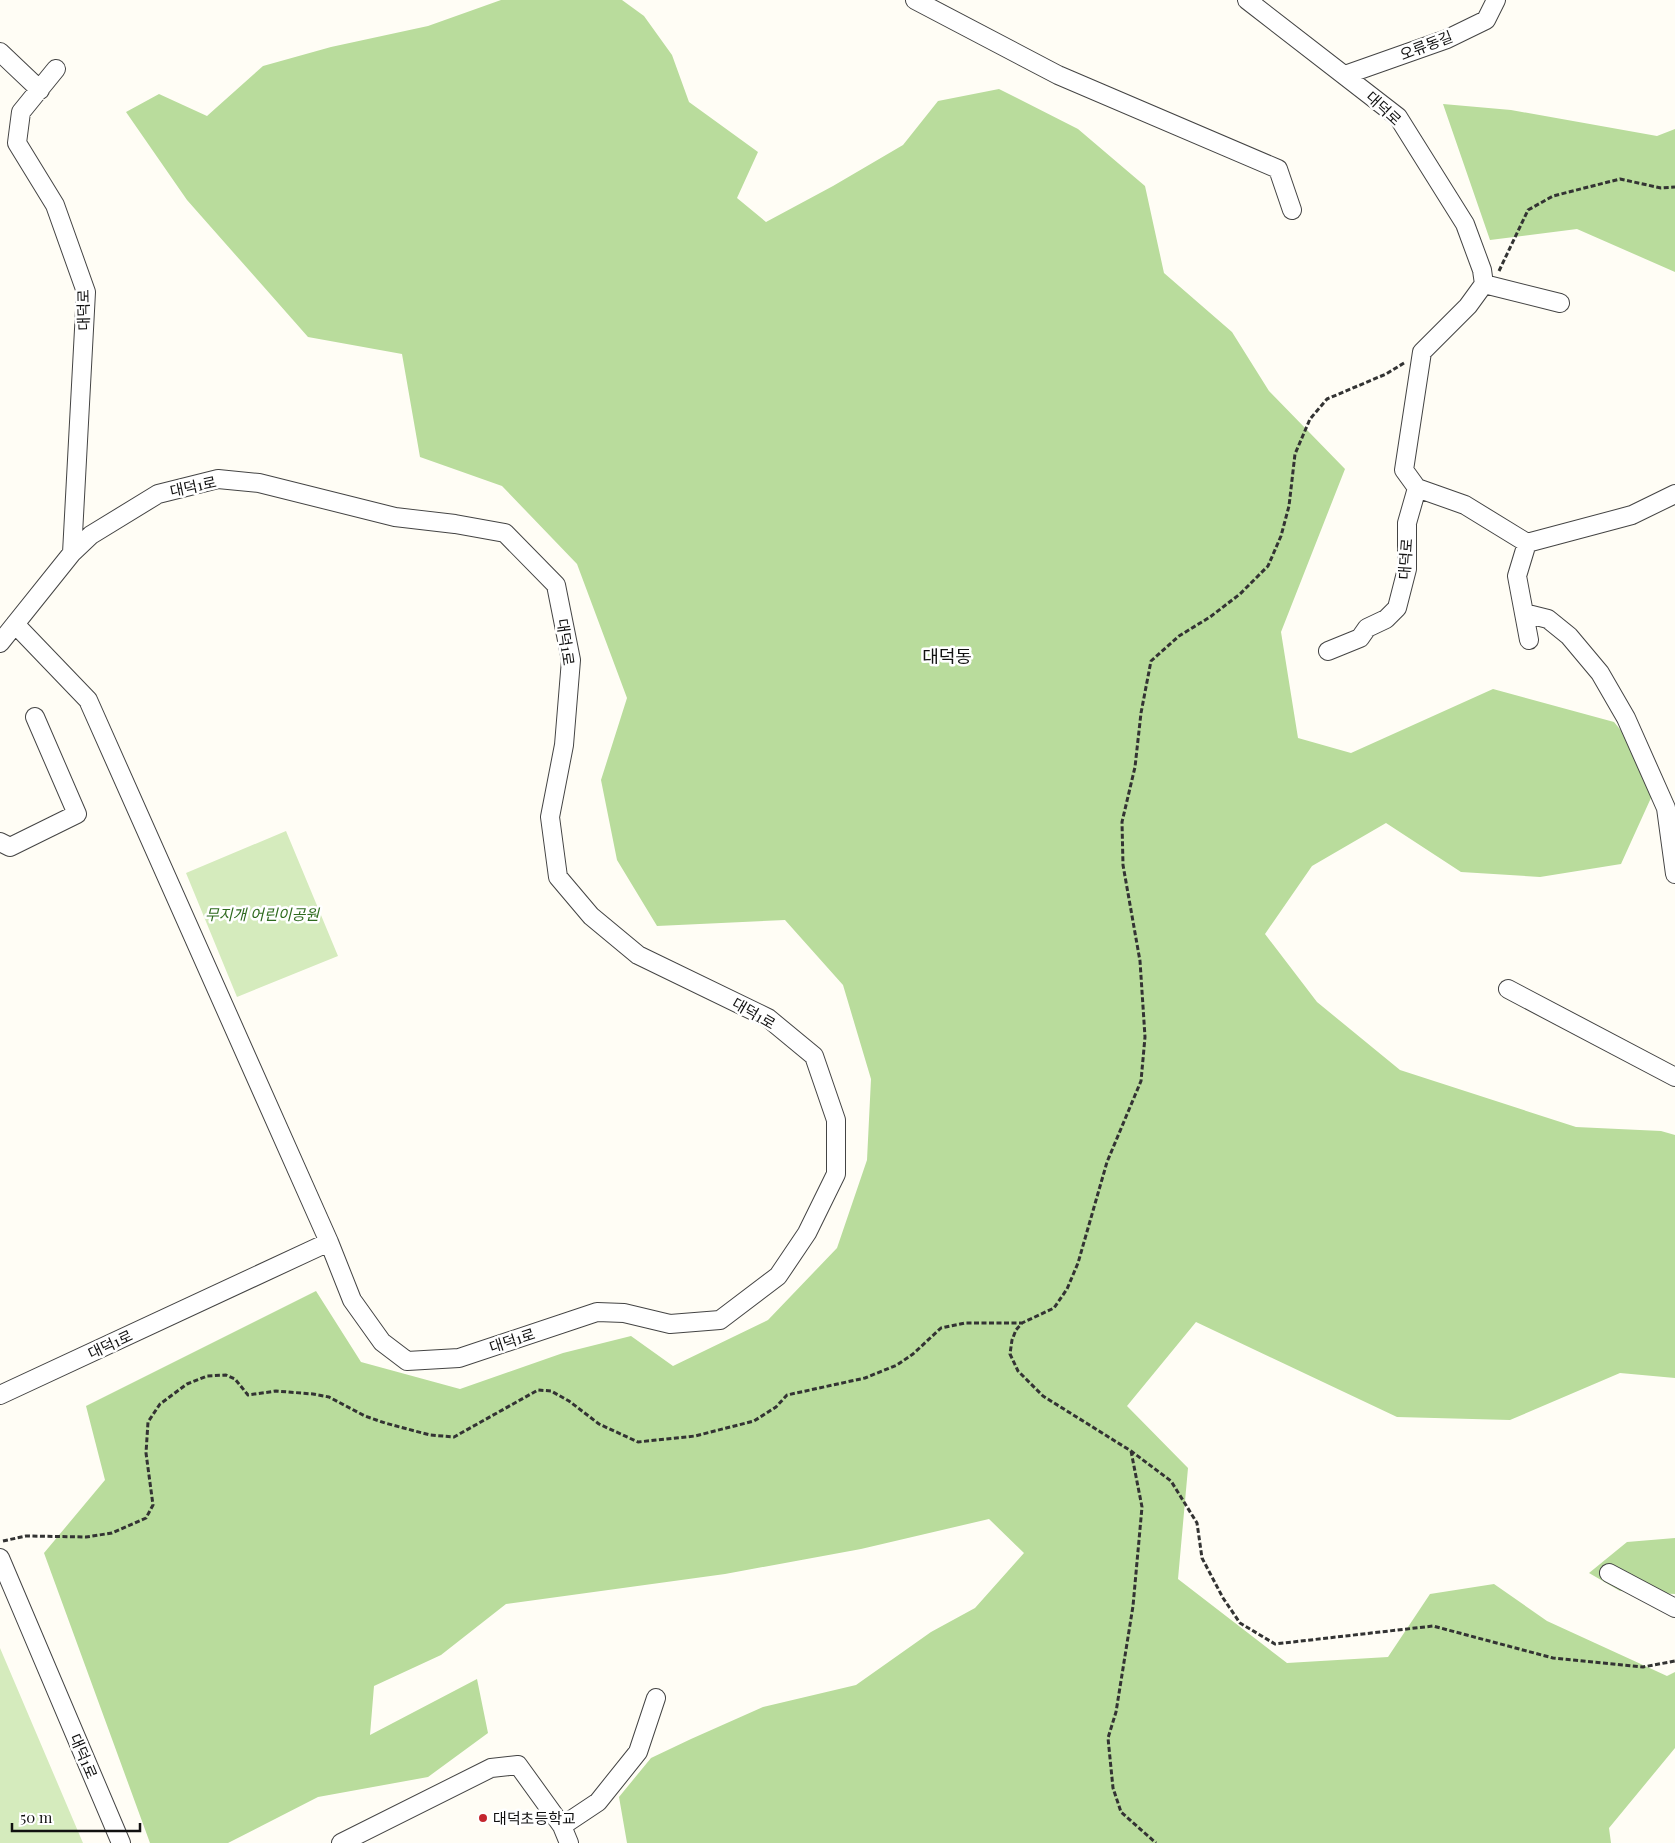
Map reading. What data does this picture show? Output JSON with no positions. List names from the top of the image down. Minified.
{"streets":{"street":["오류동길","대덕로","대덕1로"]},"crossings":[["오류동길","대덕로"],["대덕로","대덕1로"]],"districts":["대덕동"],"parks":["무지개 어린이공원"],"places":["대덕초등학교"],"scale_bar":"50 m"}
